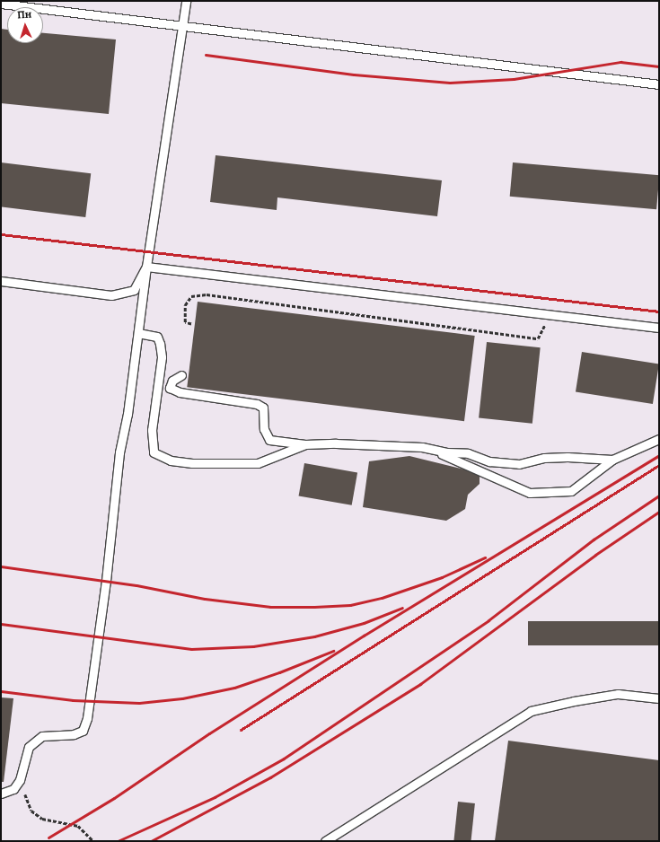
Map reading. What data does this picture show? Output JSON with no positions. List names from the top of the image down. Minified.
{"north":"top"}
